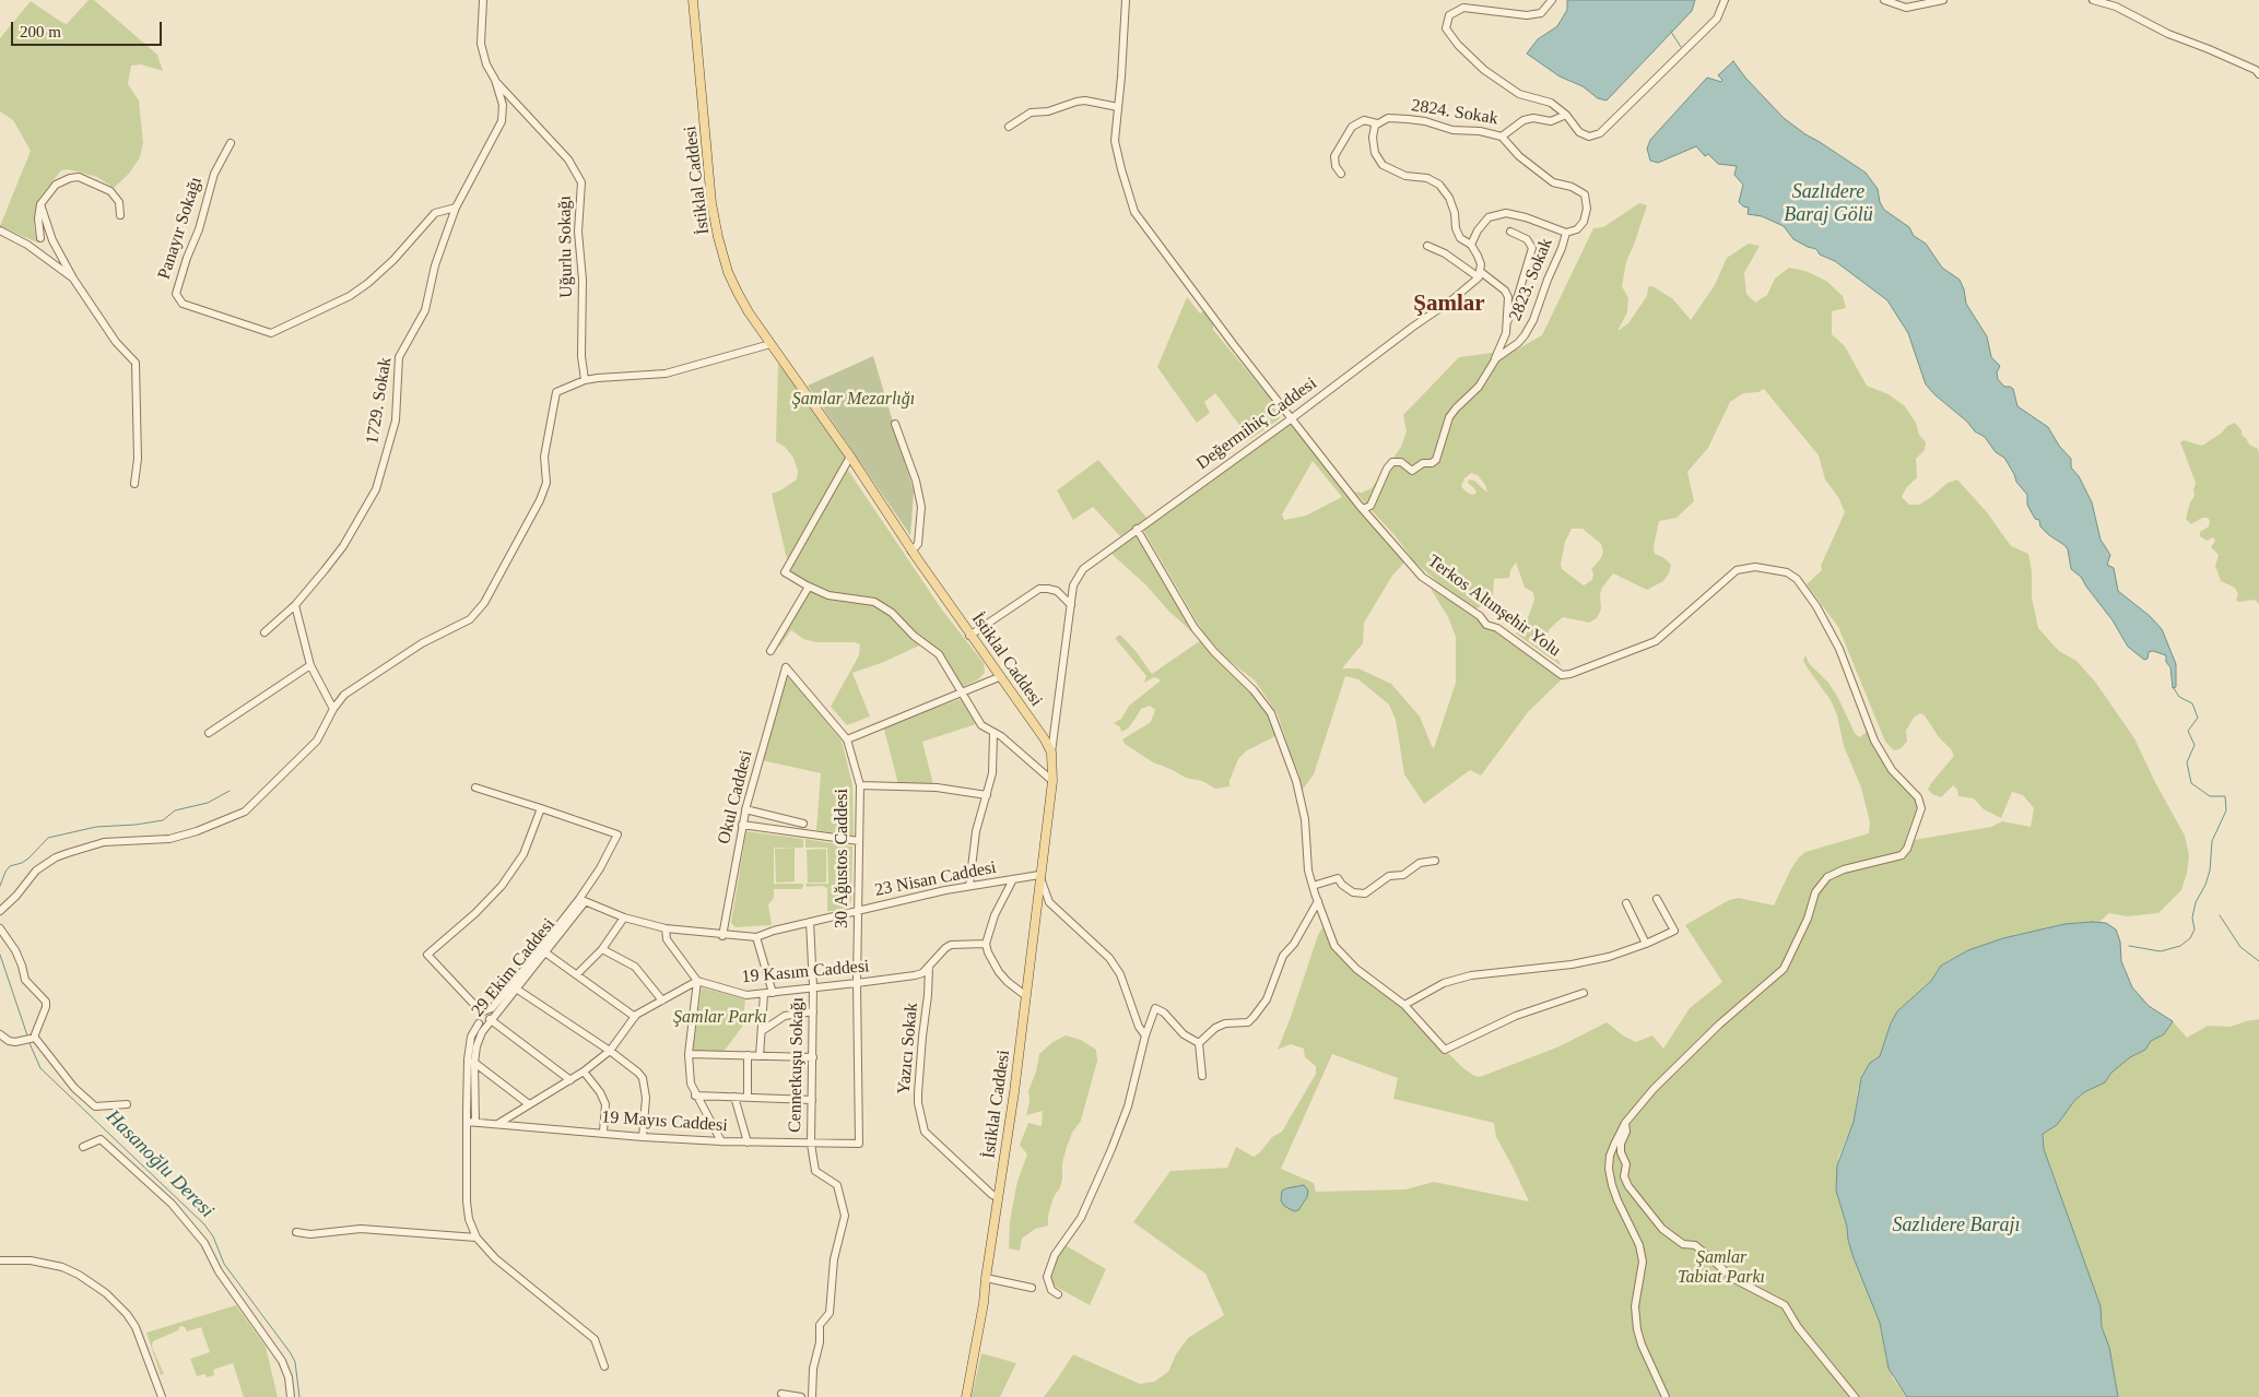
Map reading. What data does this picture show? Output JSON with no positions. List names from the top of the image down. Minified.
{"streets":{"main road":["İstiklal Caddesi"],"street":["2824. Sokak","Panayır Sokağı","Uğurlu Sokağı","2823. Sokak","1729. Sokak","Değermihiç Caddesi","Terkos Altınşehir Yolu","Okul Caddesi","30 Ağustos Caddesi","23 Nisan Caddesi","29 Ekim Caddesi","19 Kasım Caddesi","Yazıcı Sokak","Cennetkuşu Sokağı","19 Mayıs Caddesi"]},"crossings":[["İstiklal Caddesi","Değermihiç Caddesi"],["İstiklal Caddesi","23 Nisan Caddesi"],["İstiklal Caddesi","Yazıcı Sokak"],["Panayır Sokağı","1729. Sokak"],["2823. Sokak","Terkos Altınşehir Yolu"],["Değermihiç Caddesi","Terkos Altınşehir Yolu"],["Okul Caddesi","30 Ağustos Caddesi"],["Okul Caddesi","23 Nisan Caddesi"],["30 Ağustos Caddesi","23 Nisan Caddesi"],["30 Ağustos Caddesi","19 Kasım Caddesi"],["30 Ağustos Caddesi","19 Mayıs Caddesi"],["23 Nisan Caddesi","29 Ekim Caddesi"],["23 Nisan Caddesi","Cennetkuşu Sokağı"],["29 Ekim Caddesi","19 Mayıs Caddesi"],["19 Kasım Caddesi","Yazıcı Sokak"],["19 Kasım Caddesi","Cennetkuşu Sokağı"],["Cennetkuşu Sokağı","19 Mayıs Caddesi"]],"districts":["Şamlar"],"water":["Sazlıdere Baraj Gölü","Hasanoğlu Deresi","Sazlıdere Barajı"],"parks":["Şamlar Mezarlığı","Şamlar Parkı","Şamlar Tabiat Parkı"],"scale_bar":"200 m"}
